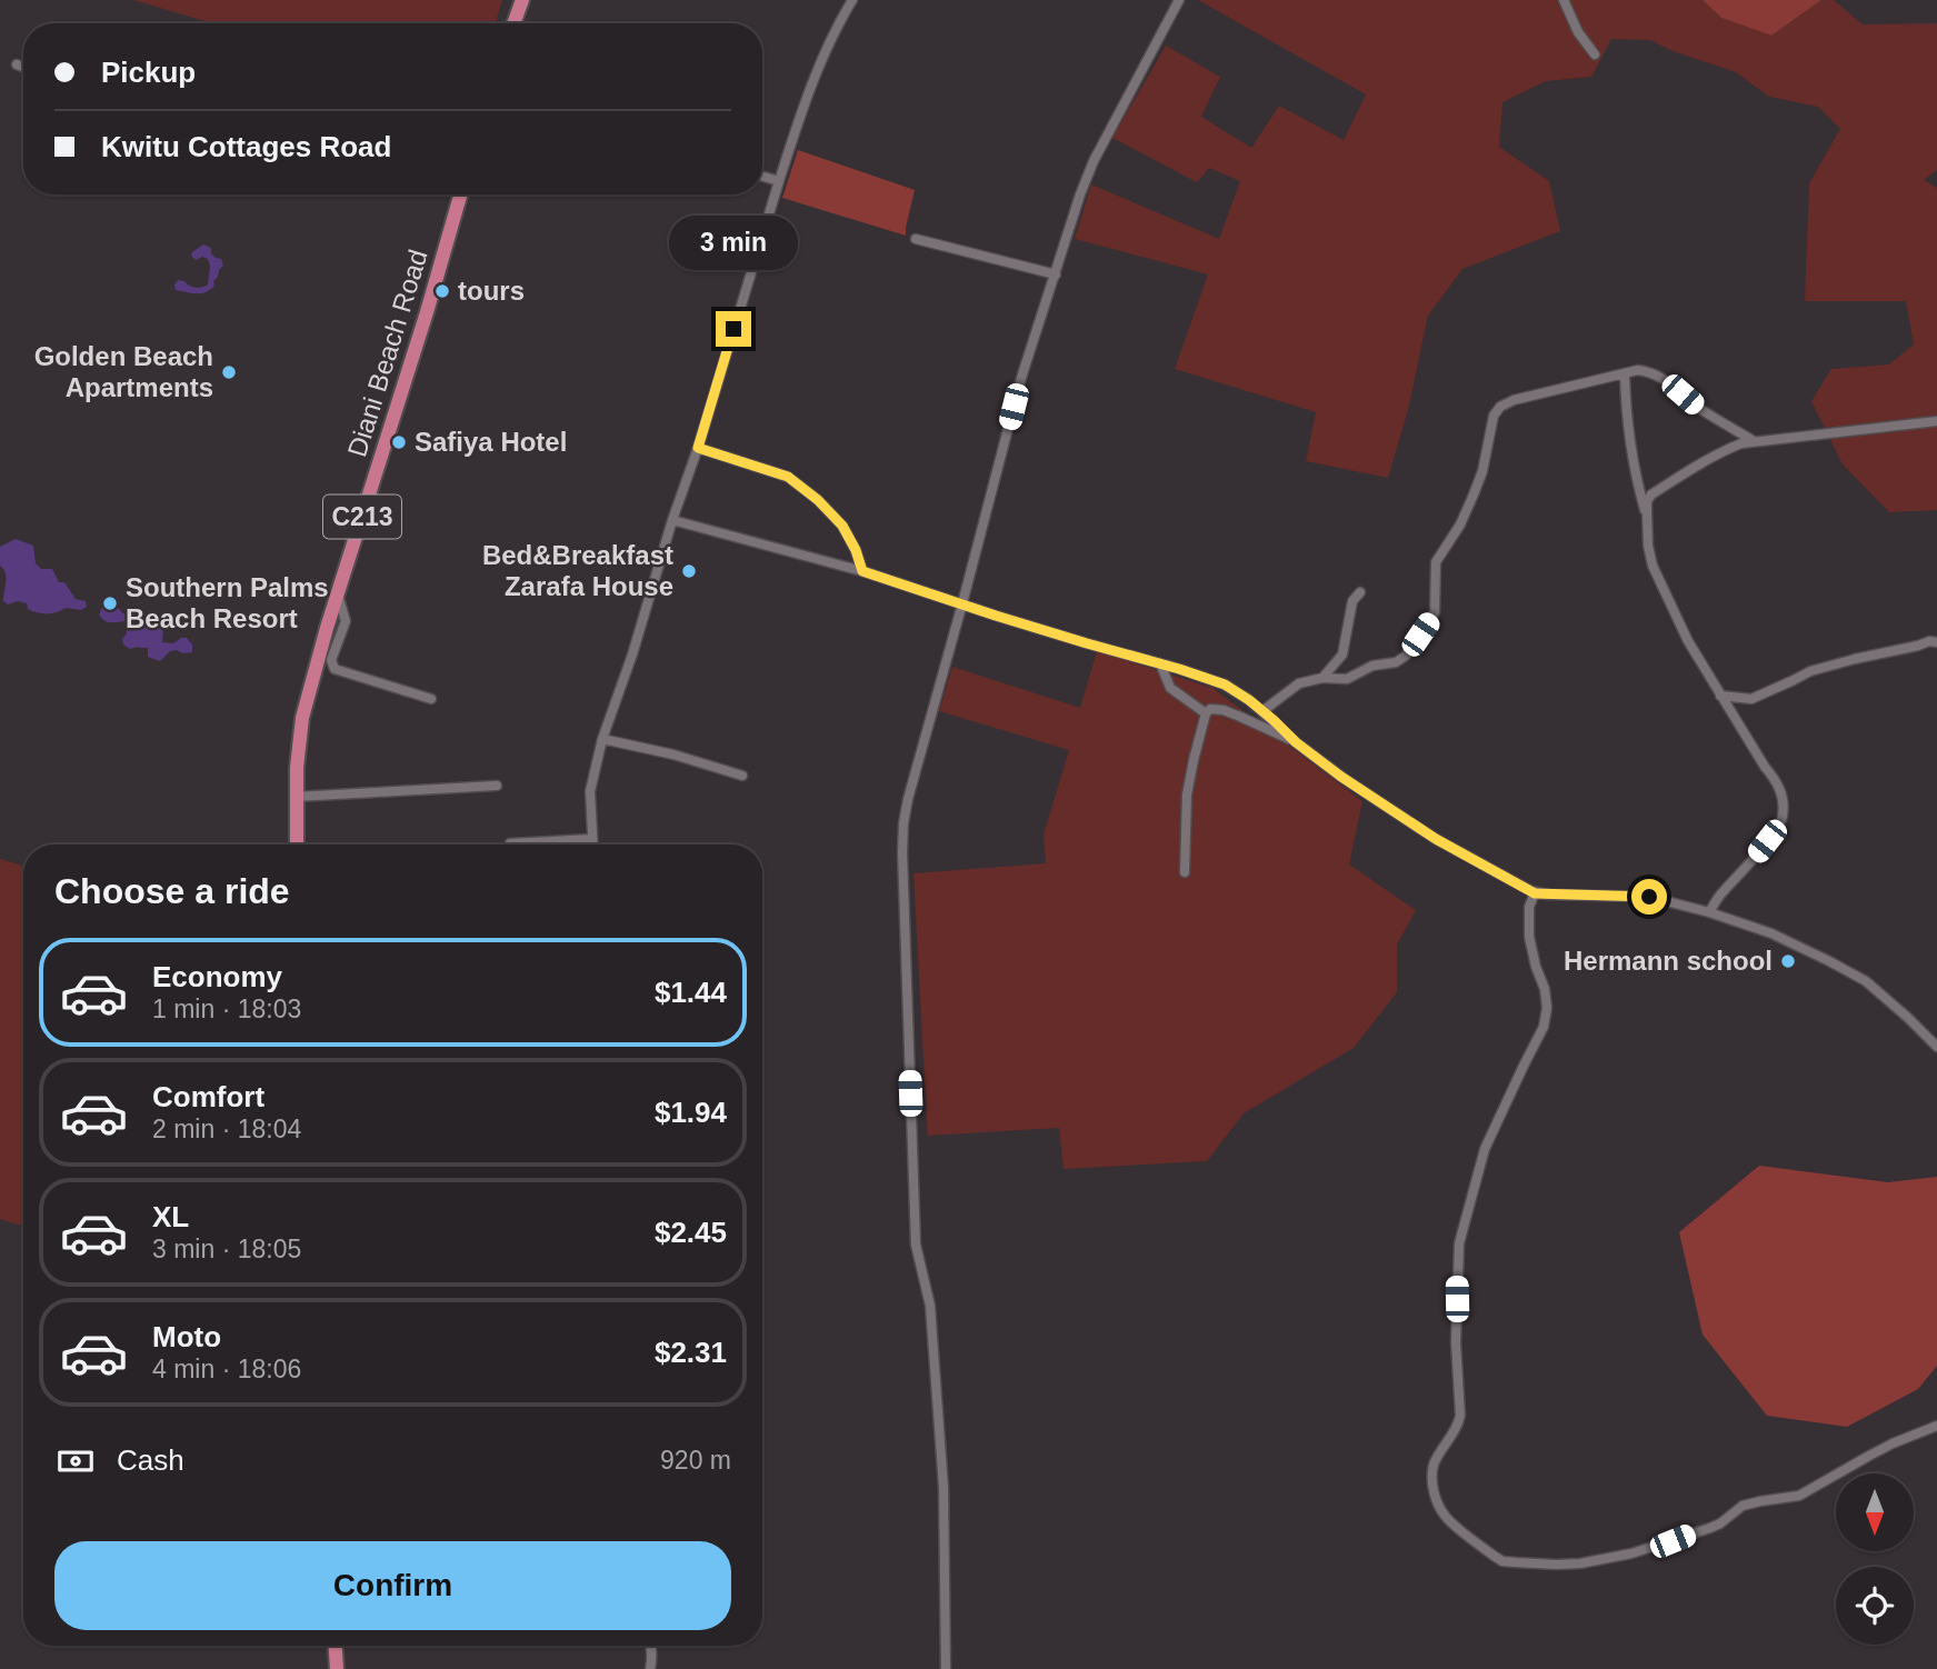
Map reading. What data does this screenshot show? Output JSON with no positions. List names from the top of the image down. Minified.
{"streets":{"main road":["Diani Beach Road","C213"]},"places":["tours","Golden Beach Apartments","Safiya Hotel","Bed&Breakfast Zarafa House","Southern Palms Beach Resort","Hermann school"],"north":"bottom","page":{"banner":["Pickup","Kwitu Cottages Road"],"bubble":"3 min","heading":"Choose a ride","list":[{"name":"Economy","note":"1 min · 18:03","value":"$1.44"},{"name":"Comfort","note":"2 min · 18:04","value":"$1.94"},{"name":"XL","note":"3 min · 18:05","value":"$2.45"},{"name":"Moto","note":"4 min · 18:06","value":"$2.31"}],"pay":["Cash","920 m"],"buttons":"Confirm"}}
